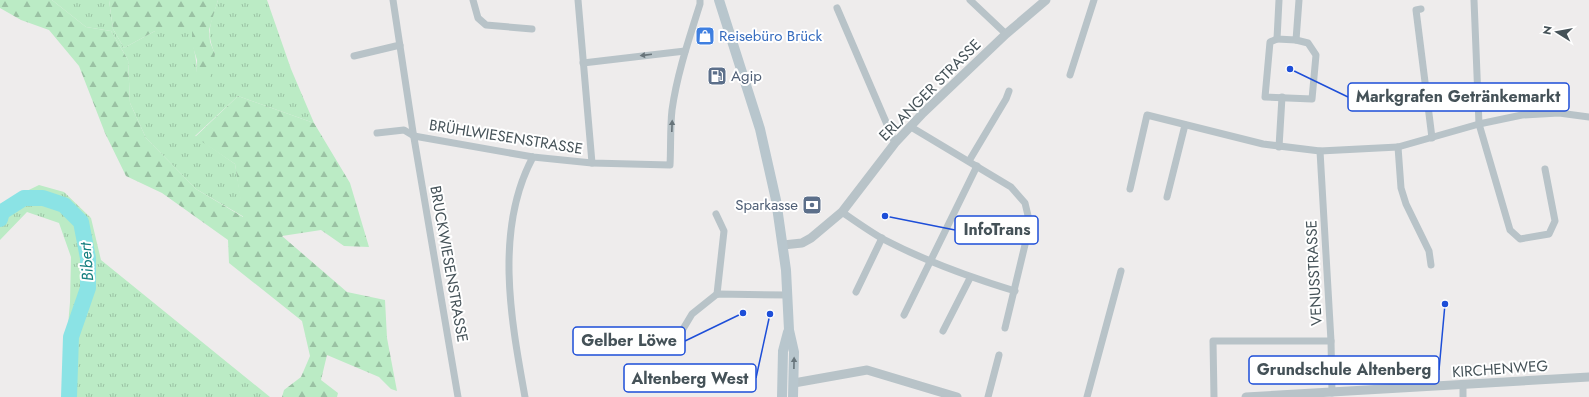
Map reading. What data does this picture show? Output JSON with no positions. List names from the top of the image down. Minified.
{"streets":{"street":["ERLANGER STRASSE","BRÜHLWIESENSTRASSE","BRUCKWIESENSTRASSE","VENUSSTRASSE","KIRCHENWEG"]},"crossings":[["BRÜHLWIESENSTRASSE","BRUCKWIESENSTRASSE"],["VENUSSTRASSE","KIRCHENWEG"]],"water":["Bibert"],"places":{"shop":["Reisebüro Brück"],"other":["Markgrafen Getränkemarkt","InfoTrans","Grundschule Altenberg","Gelber Löwe","Altenberg West"],"fuel station":["Agip"],"bank":["Sparkasse"]},"north":"left"}
